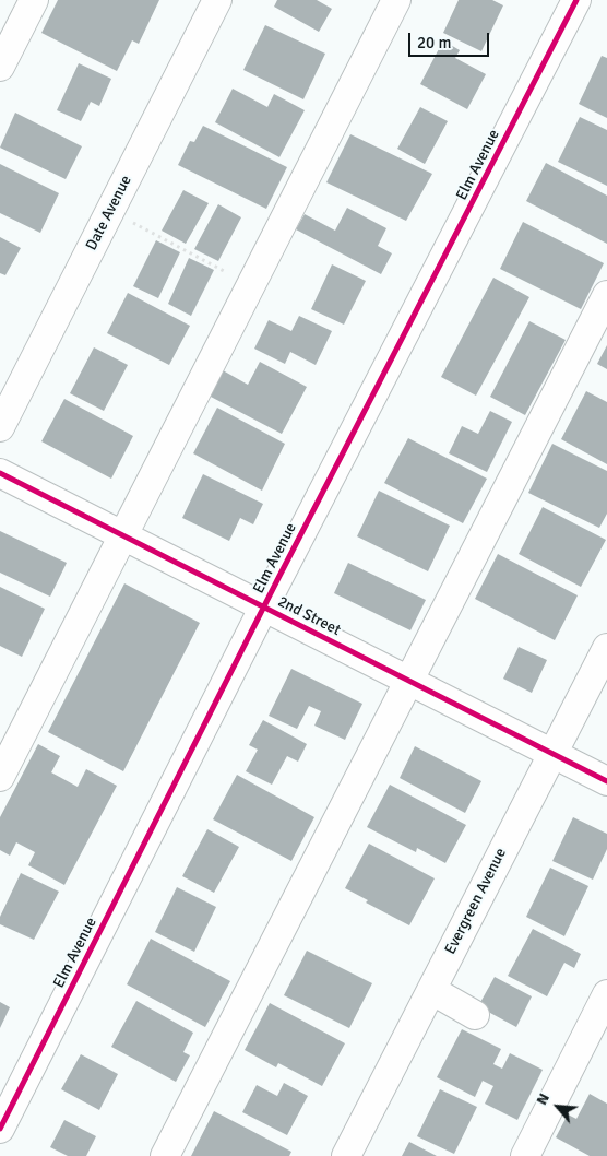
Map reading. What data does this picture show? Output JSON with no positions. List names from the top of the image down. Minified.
{"streets":{"street":["Elm Avenue","Date Avenue","2nd Street","Evergreen Avenue"]},"crossings":[["Elm Avenue","2nd Street"],["2nd Street","Evergreen Avenue"]],"scale_bar":"20 m","north":"top left"}
